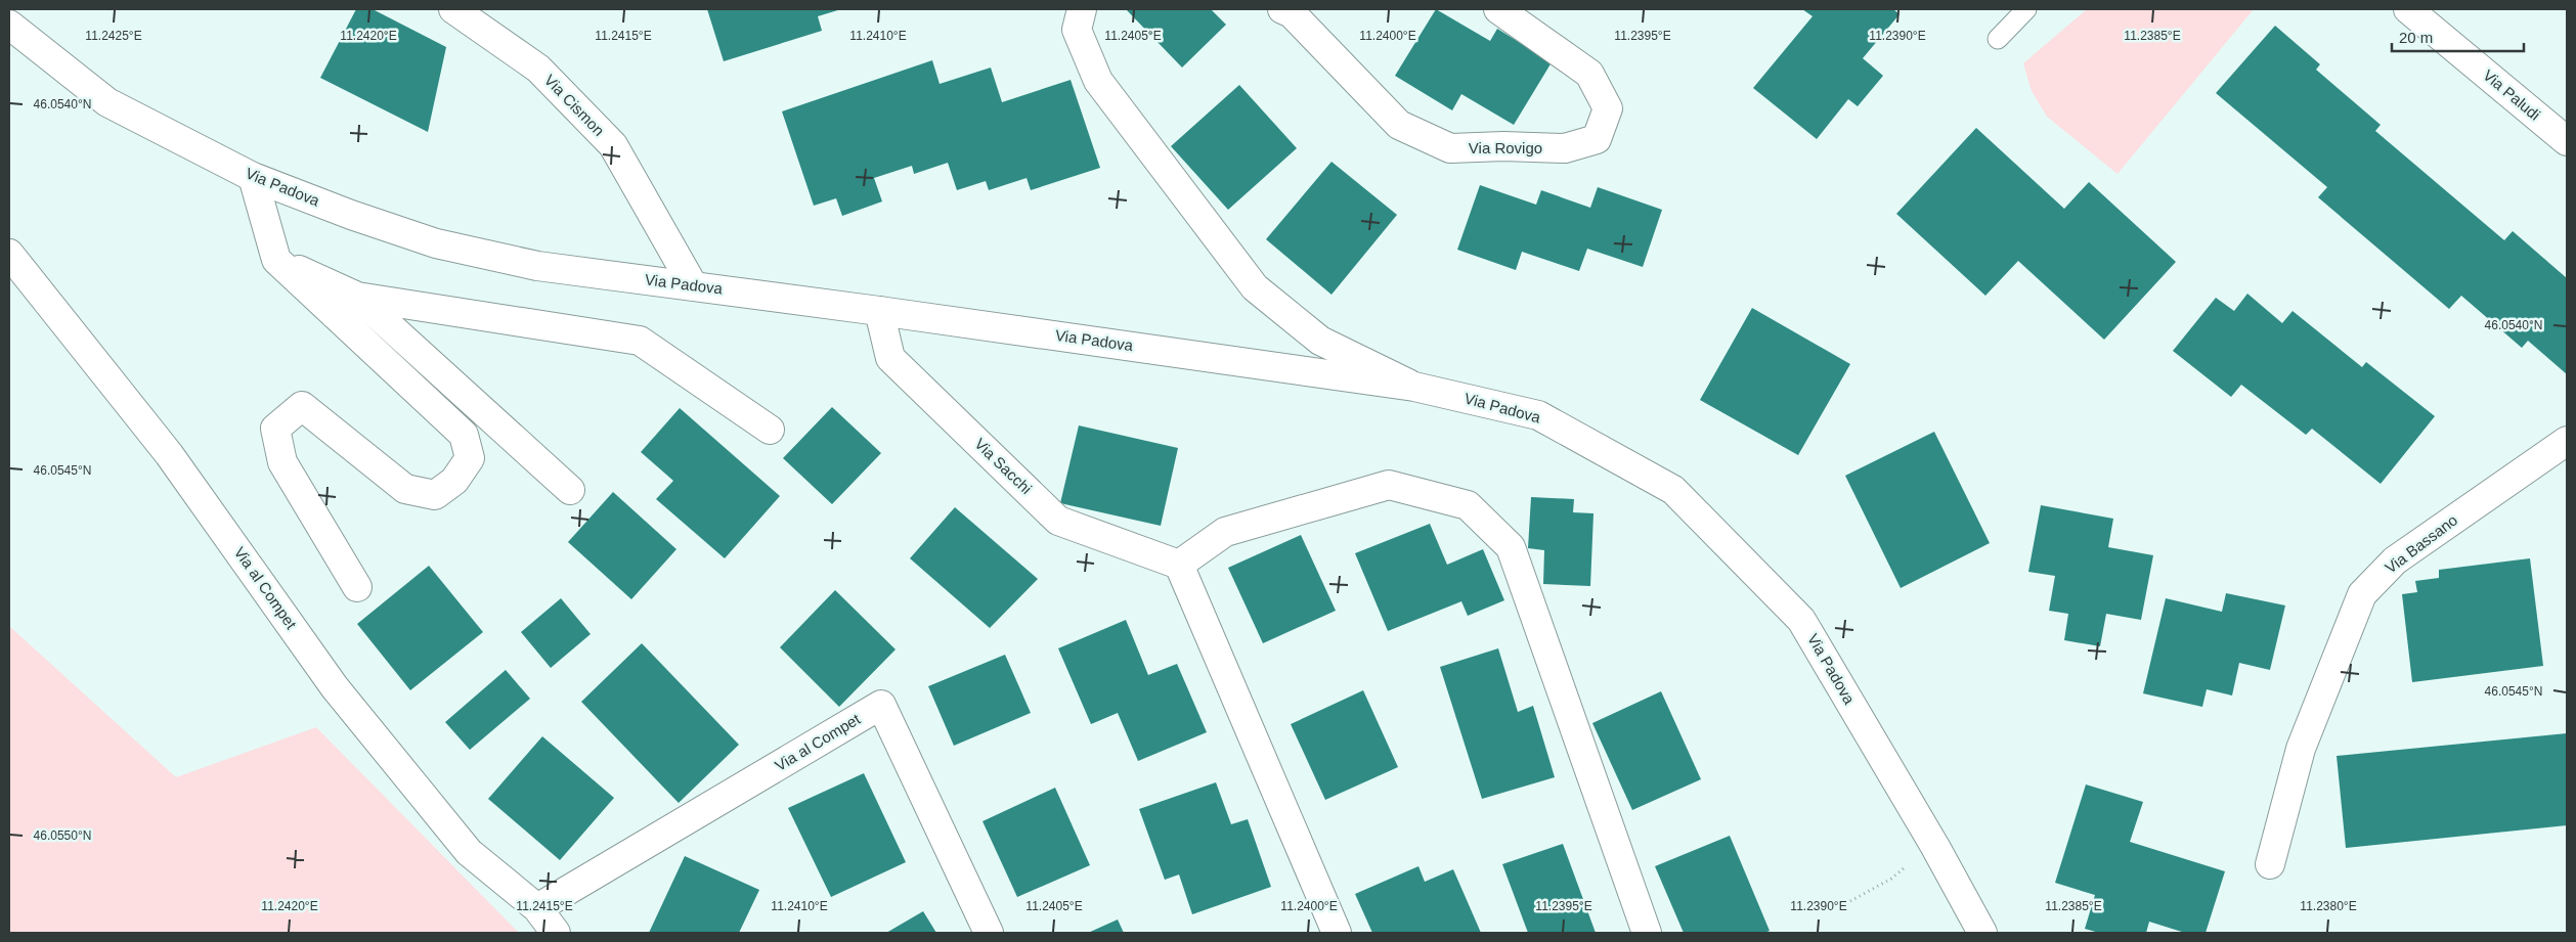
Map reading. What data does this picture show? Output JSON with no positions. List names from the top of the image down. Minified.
{"streets":{"street":["Via Paludi","Via Cismon","Via Rovigo","Via Padova","Via Sacchi","Via Bassano","Via al Compet"]},"crossings":[["Via Cismon","Via Padova"],["Via Padova","Via Sacchi"]],"scale_bar":"20 m","coordinates":["11.2425°E","11.2420°E","11.2415°E","11.2410°E","11.2405°E","11.2400°E","11.2395°E","11.2390°E","11.2385°E","46.0540°N","46.0545°N","46.0550°N","11.2380°E"]}
